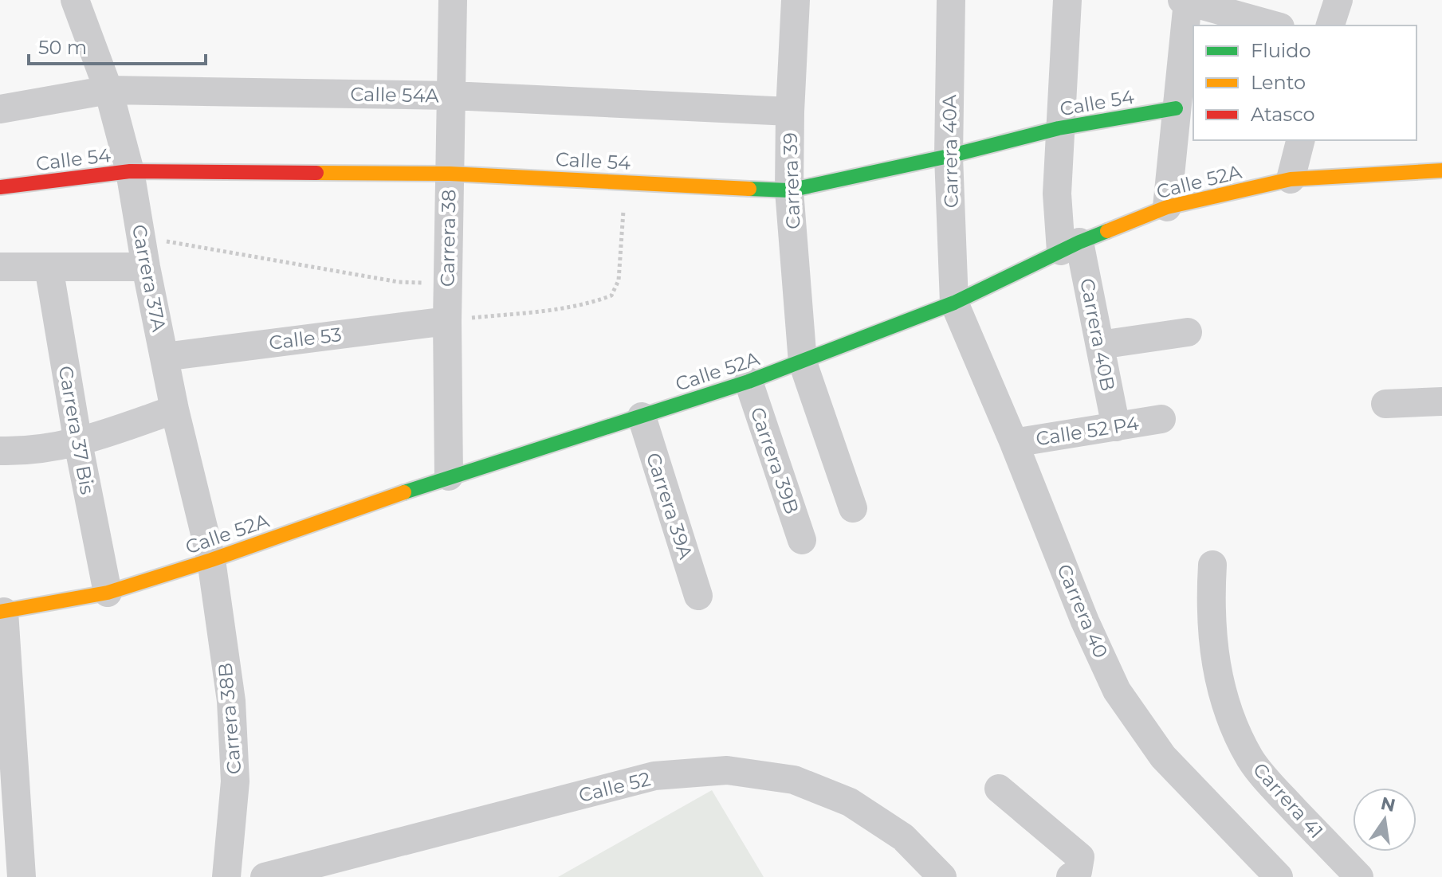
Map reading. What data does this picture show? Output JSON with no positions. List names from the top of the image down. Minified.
{"streets":{"street":["Calle 54A","Calle 54","Carrera 40A","Carrera 39","Calle 52A","Carrera 38","Carrera 37A","Carrera 40B","Calle 53","Carrera 37 Bis","Calle 52 P4","Carrera 39B","Carrera 39A","Carrera 40","Carrera 38B","Calle 52","Carrera 41"]},"crossings":[["Calle 54A","Carrera 39"],["Calle 54A","Carrera 38"],["Calle 54A","Carrera 37A"],["Calle 54","Carrera 40A"],["Calle 54","Carrera 39"],["Calle 54","Carrera 38"],["Calle 54","Carrera 37A"],["Calle 54","Carrera 40B"],["Carrera 40A","Calle 52A"],["Carrera 40A","Carrera 40"],["Carrera 39","Calle 52A"],["Calle 52A","Carrera 38"],["Calle 52A","Carrera 37A"],["Calle 52A","Carrera 40B"],["Calle 52A","Carrera 37 Bis"],["Calle 52A","Carrera 39B"],["Calle 52A","Carrera 39A"],["Calle 52A","Carrera 40"],["Calle 52A","Carrera 38B"],["Carrera 38","Calle 53"],["Carrera 37A","Calle 53"],["Carrera 37A","Carrera 38B"],["Carrera 40B","Calle 52 P4"],["Calle 52 P4","Carrera 40"]],"legend":["Fluido","Lento","Atasco"],"scale_bar":"50 m","north":"top"}
